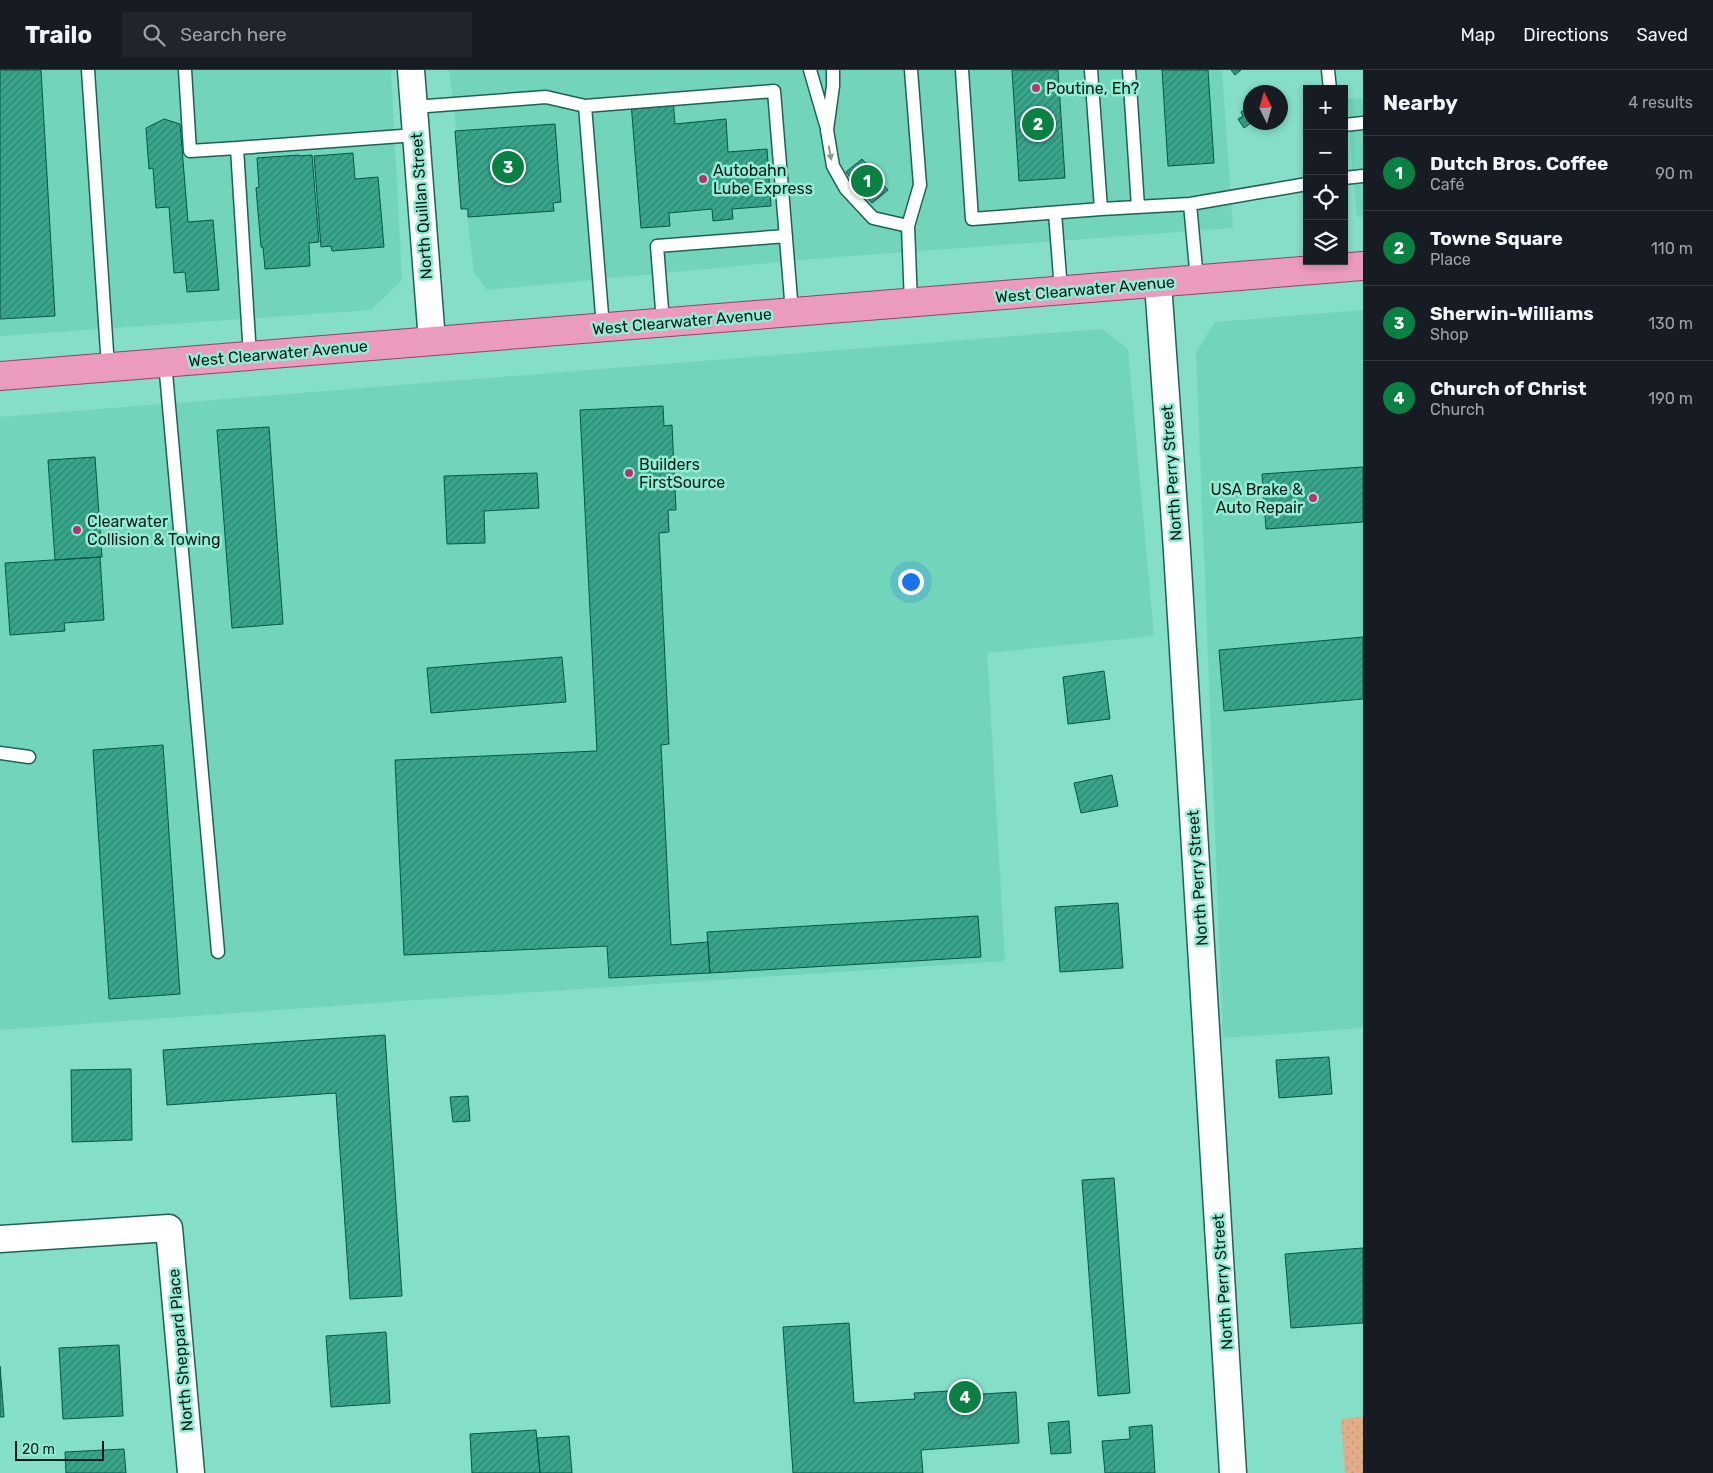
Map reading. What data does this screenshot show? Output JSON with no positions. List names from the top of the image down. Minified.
{"streets":{"main road":["West Clearwater Avenue"],"street":["North Quillan Street","North Perry Street","North Sheppard Place"]},"crossings":[["North Quillan Street","West Clearwater Avenue"],["West Clearwater Avenue","North Perry Street"]],"places":["Poutine, Eh?","Autobahn Lube Express","Builders FirstSource","USA Brake & Auto Repair","Clearwater Collision & Towing"],"scale_bar":"20 m","north":"top","page":{"header":"Trailo","search":"Search here","nav":["Map","Directions","Saved"],"heading":["Nearby","4 results"],"map_buttons":["+","−"],"pins":["2","3","1","4"],"list":[{"mark":"1","name":"Dutch Bros. Coffee","note":"Café","value":"90 m"},{"mark":"2","name":"Towne Square","note":"Place","value":"110 m"},{"mark":"3","name":"Sherwin-Williams","note":"Shop","value":"130 m"},{"mark":"4","name":"Church of Christ","note":"Church","value":"190 m"}],"scale":"20 m"}}
